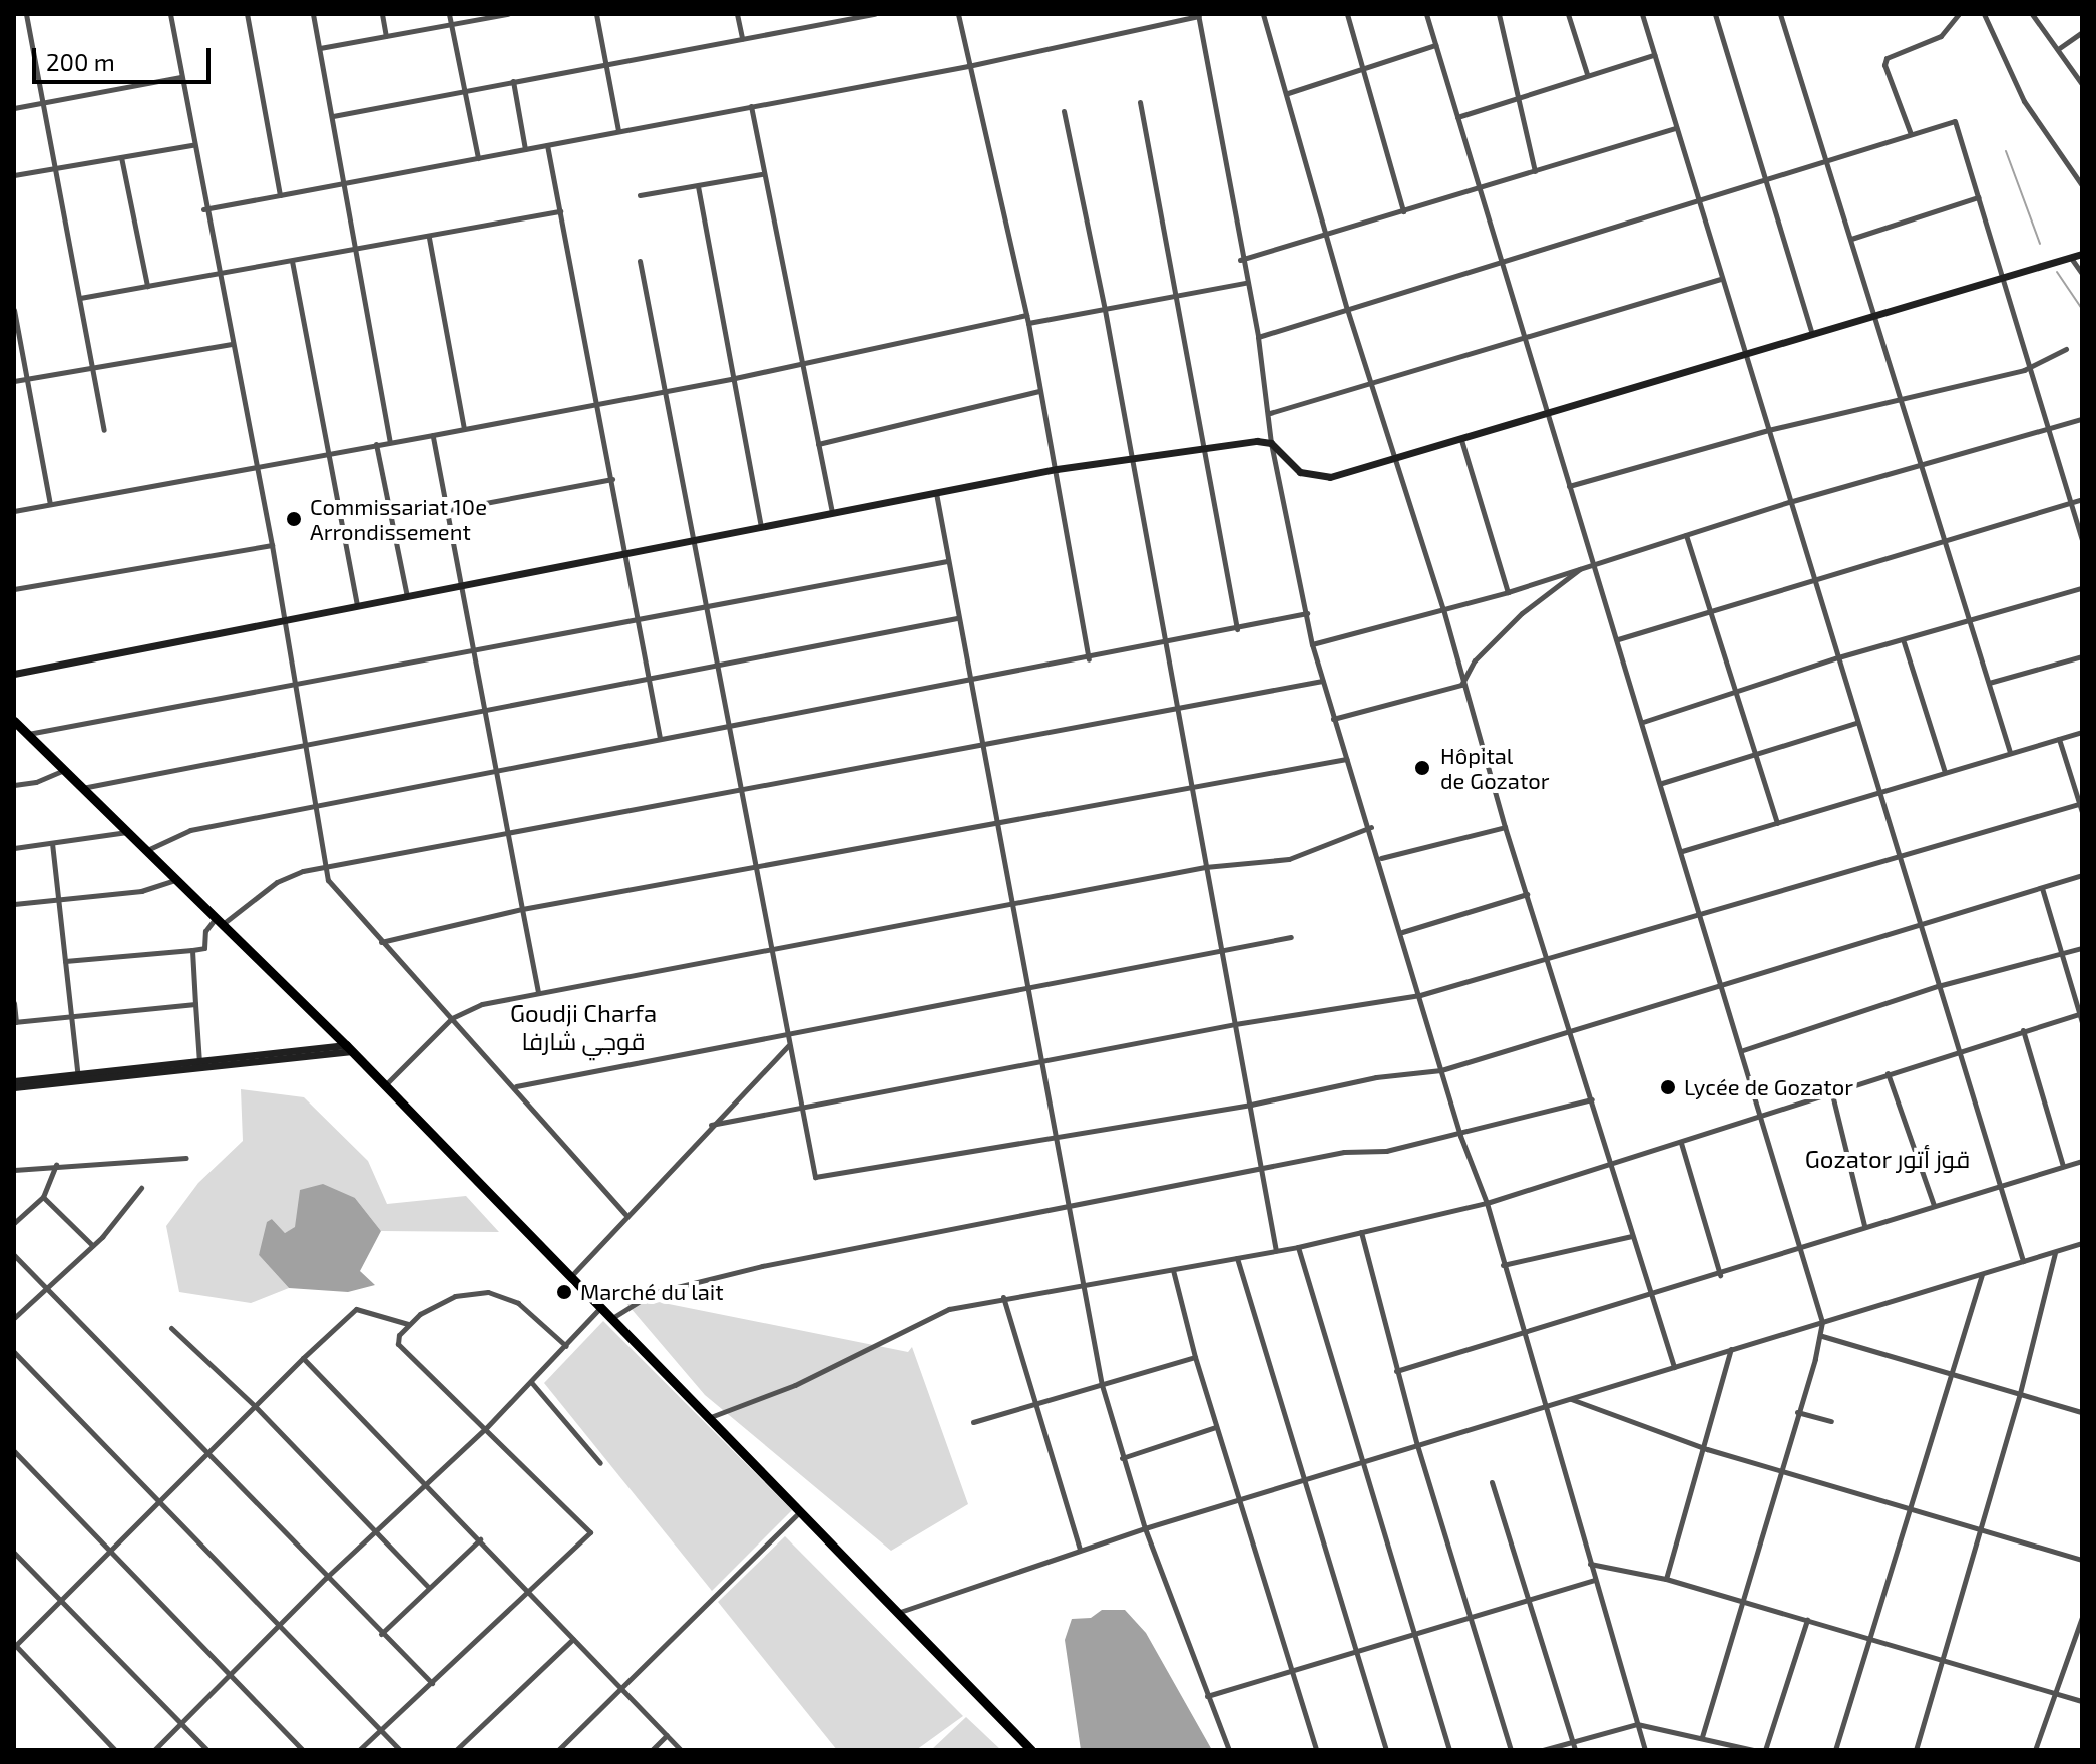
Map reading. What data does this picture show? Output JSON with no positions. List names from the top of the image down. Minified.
{"districts":["Goudji Charfa قوجي شارفا","Gozator قوز أتور"],"places":["Commissariat 10e Arrondissement","Hôpital de Gozator","Lycée de Gozator","Marché du lait"],"scale_bar":"200 m"}
